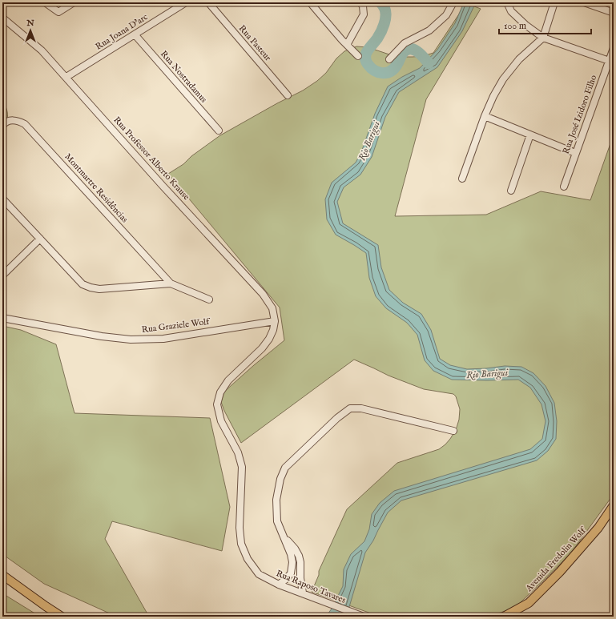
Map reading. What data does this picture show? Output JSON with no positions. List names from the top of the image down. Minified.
{"streets":{"main road":["Avenida Fredolin Wolf"],"street":["Rua Joana D'arc","Rua Pasteur","Rua Nostradamus","Rua José Izidoro Filho","Rua Professor Alberto Krause","Montmartre Residências","Rua Graziele Wolf","Rua Raposo Tavares"]},"crossings":[["Rua Joana D'arc","Rua Nostradamus"],["Rua Joana D'arc","Rua Professor Alberto Krause"],["Rua Professor Alberto Krause","Rua Graziele Wolf"],["Rua Professor Alberto Krause","Rua Raposo Tavares"],["Rua Graziele Wolf","Rua Raposo Tavares"]],"water":["Rio Barigui"],"scale_bar":"100 m","north":"top"}
